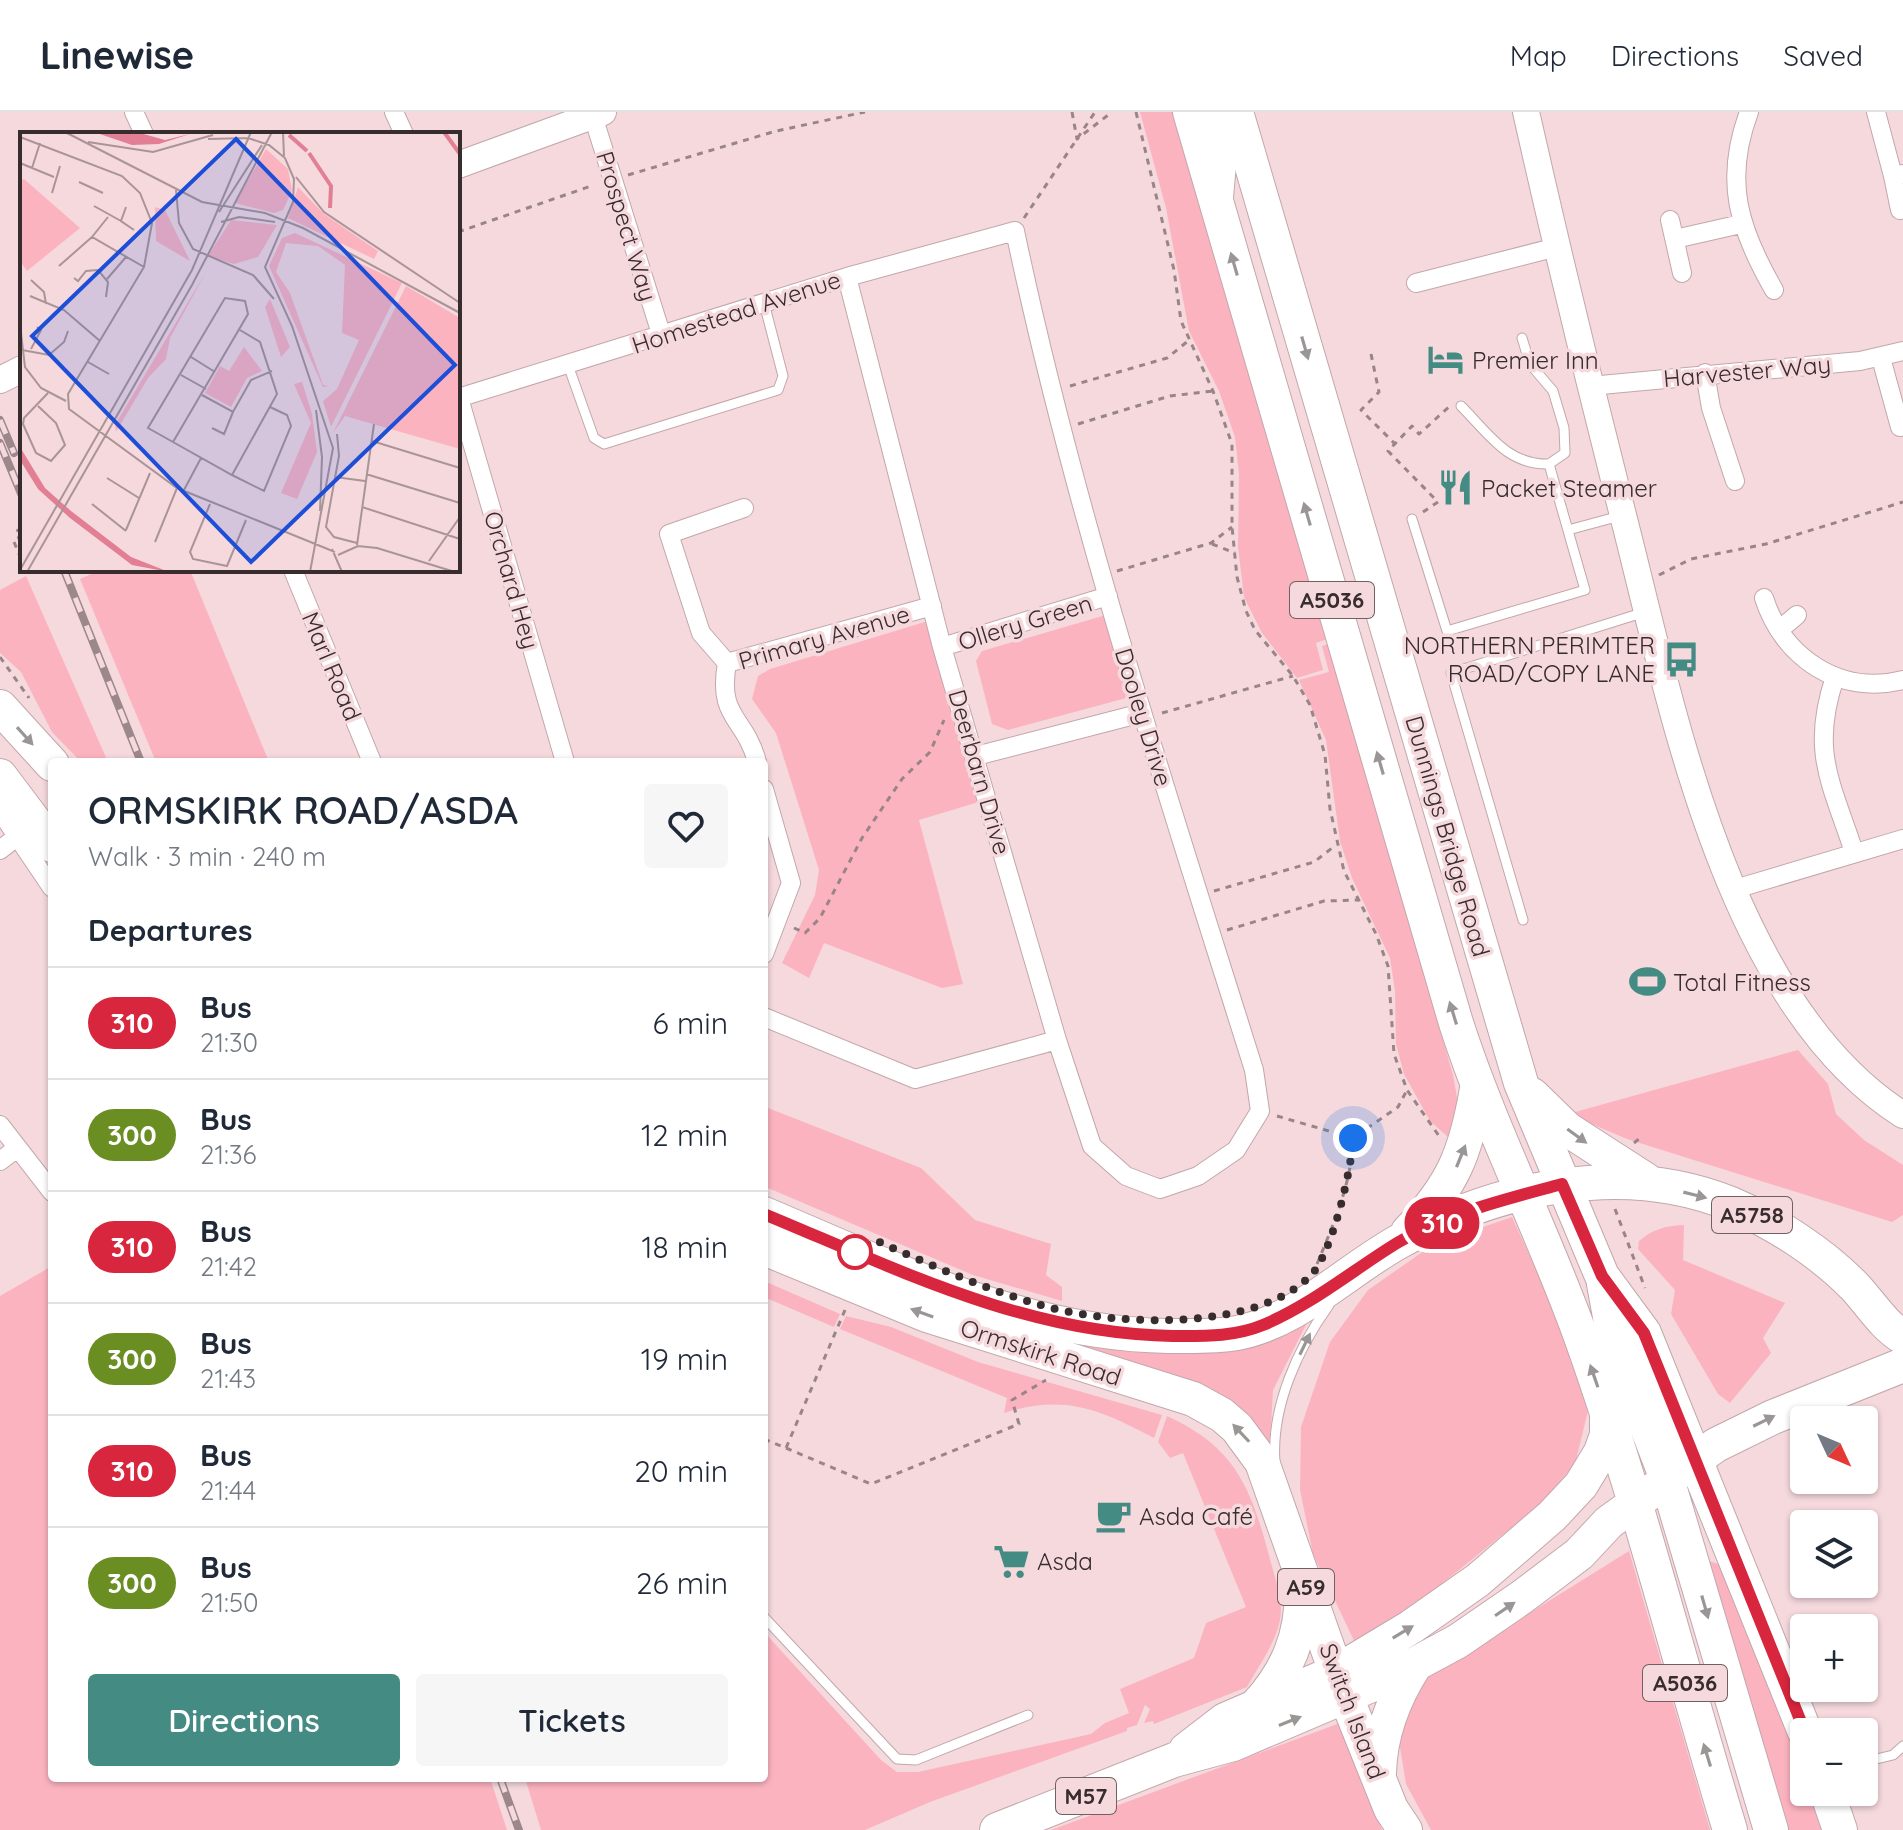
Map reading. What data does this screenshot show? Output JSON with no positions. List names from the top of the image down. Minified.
{"streets":{"highway":["A5036","Dunnings Bridge Road","A5758","Ormskirk Road","A59","Switch Island","M57"],"street":["Prospect Way","Homestead Avenue","Harvester Way","Orchard Hey","Ollery Green","Primary Avenue","Marl Road","Dooley Drive","Deerbarn Drive"]},"crossings":[["Prospect Way","Homestead Avenue"],["Homestead Avenue","Dooley Drive"],["Homestead Avenue","Deerbarn Drive"],["A5036","Dunnings Bridge Road"],["A5036","Switch Island"],["Ollery Green","Dooley Drive"],["Ollery Green","Deerbarn Drive"],["Primary Avenue","Deerbarn Drive"],["Dooley Drive","Deerbarn Drive"],["Dunnings Bridge Road","A5758"],["Dunnings Bridge Road","Switch Island"],["A5758","Switch Island"],["Ormskirk Road","Switch Island"],["Switch Island","M57"]],"one_way":["Ormskirk Road"],"places":{"hotel":["Premier Inn"],"restaurant":["Packet Steamer"],"bus stop":["NORTHERN PERIMTER ROAD/COPY LANE"],"sports":["Total Fitness"],"cafe":["Asda Café"],"supermarket":["Asda"]},"lines":["bus line 310"],"north":"bottom right","page":{"header":"Linewise","nav":["Map","Directions","Saved"],"on_map":"310","heading":[["ORMSKIRK ROAD/ASDA","Walk · 3 min · 240 m"],"Departures"],"list":[{"mark":"310","name":"Bus","note":"21:30","value":"6 min"},{"mark":"300","name":"Bus","note":"21:36","value":"12 min"},{"mark":"310","name":"Bus","note":"21:42","value":"18 min"},{"mark":"300","name":"Bus","note":"21:43","value":"19 min"},{"mark":"310","name":"Bus","note":"21:44","value":"20 min"},{"mark":"300","name":"Bus","note":"21:50","value":"26 min"}],"map_buttons":["+","−"],"buttons":["Directions","Tickets"]}}
